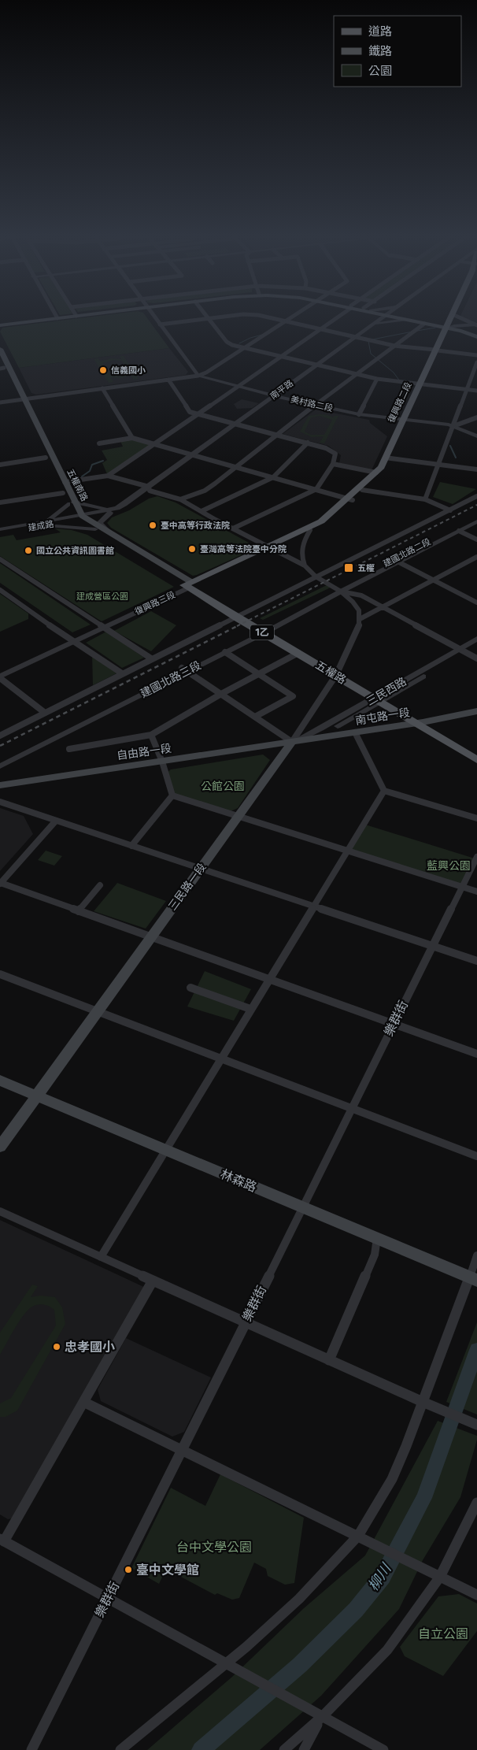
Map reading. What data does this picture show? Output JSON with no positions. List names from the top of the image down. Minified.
{"streets":{"main road":["復興路二段","五權南路","復興路三段","1乙","五權路","南屯路一段","自由路一段","三民路一段","林森路"],"street":["南平路","美村路二段","建成路","建國北路二段","建國北路三段","三民西路","樂群街"]},"crossings":[["南平路","美村路二段"],["南平路","五權南路"],["南平路","建成路"],["復興路二段","美村路二段"],["復興路二段","復興路三段"],["美村路二段","五權南路"],["五權南路","建成路"],["五權南路","復興路三段"],["五權南路","五權路"],["建國北路二段","建國北路三段"],["復興路三段","五權路"],["五權路","建國北路三段"],["五權路","三民西路"],["五權路","南屯路一段"],["五權路","三民路一段"],["三民西路","南屯路一段"],["三民西路","自由路一段"],["三民西路","三民路一段"],["南屯路一段","自由路一段"],["南屯路一段","三民路一段"],["自由路一段","三民路一段"],["三民路一段","林森路"],["樂群街","林森路"]],"water":["柳川"],"parks":["建成營區公園","公館公園","藍興公園","台中文學公園","自立公園"],"places":{"other":["信義國小","臺中高等行政法院","臺灣高等法院臺中分院","國立公共資訊圖書館","忠孝國小","臺中文學館"],"transit":["五權"]},"legend":["道路","鐵路","公園"]}
